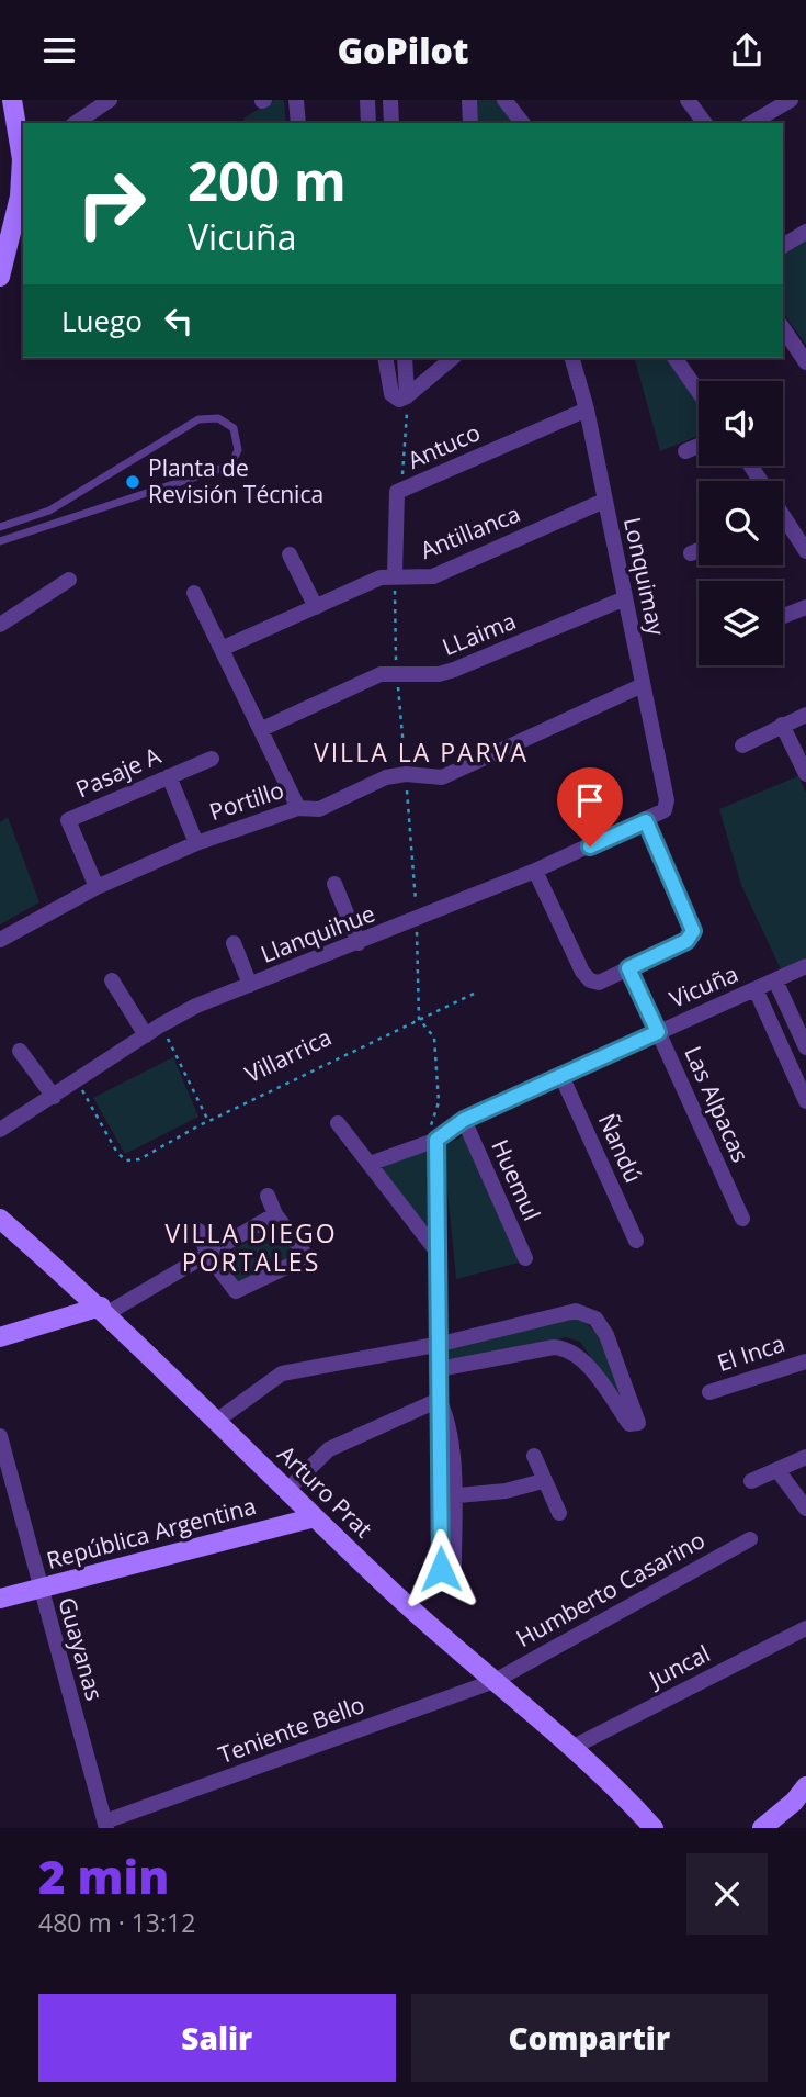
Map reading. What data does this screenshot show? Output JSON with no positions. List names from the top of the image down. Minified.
{"streets":{"main road":["Arturo Prat","República Argentina"],"street":["Antuco","Antillanca","Lonquimay","LLaima","Pasaje A","Portillo","Llanquihue","Vicuña","Las Alpacas","Ñandú","Huemul","El Inca","Humberto Casarino","Guayanas","Juncal","Teniente Bello"],"path":["Villarrica"]},"crossings":[["Antuco","Antillanca"],["Antuco","Lonquimay"],["Antillanca","Lonquimay"],["Lonquimay","LLaima"],["Lonquimay","Portillo"],["Lonquimay","Llanquihue"],["Pasaje A","Portillo"],["Llanquihue","Villarrica"],["Vicuña","Las Alpacas"],["Vicuña","Ñandú"],["Vicuña","Huemul"],["Arturo Prat","República Argentina"],["Arturo Prat","Humberto Casarino"],["Arturo Prat","Juncal"],["Arturo Prat","Teniente Bello"],["República Argentina","Guayanas"],["Humberto Casarino","Teniente Bello"],["Guayanas","Teniente Bello"]],"districts":["VILLA LA PARVA","VILLA DIEGO PORTALES"],"places":["Planta de Revisión Técnica"],"page":{"header":"GoPilot","turn":["200 m","Vicuña"],"then":"Luego","heading":["2 min","480 m · 13:12"],"buttons":["Salir","Compartir"]}}
